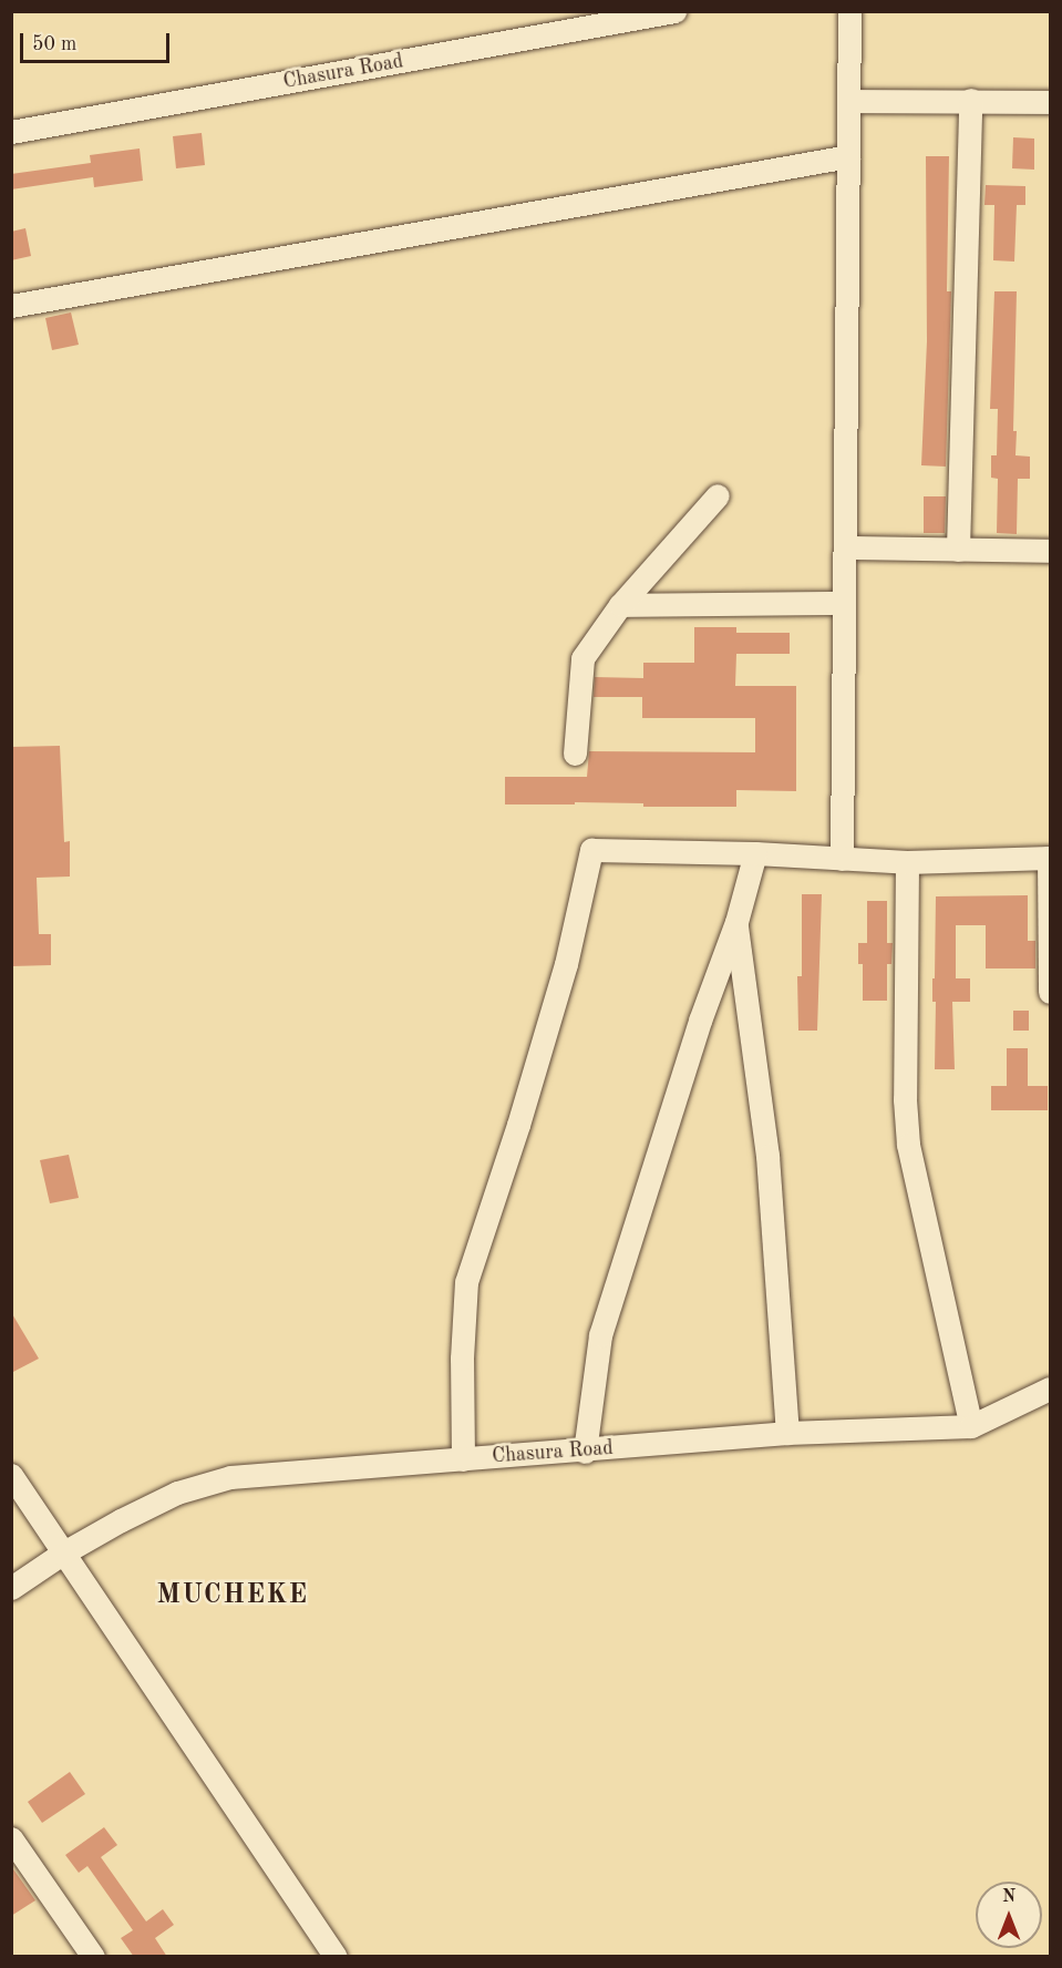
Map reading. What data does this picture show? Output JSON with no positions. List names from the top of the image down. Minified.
{"streets":{"street":["Chasura Road"]},"districts":["MUCHEKE"],"scale_bar":"50 m","north":"top"}
